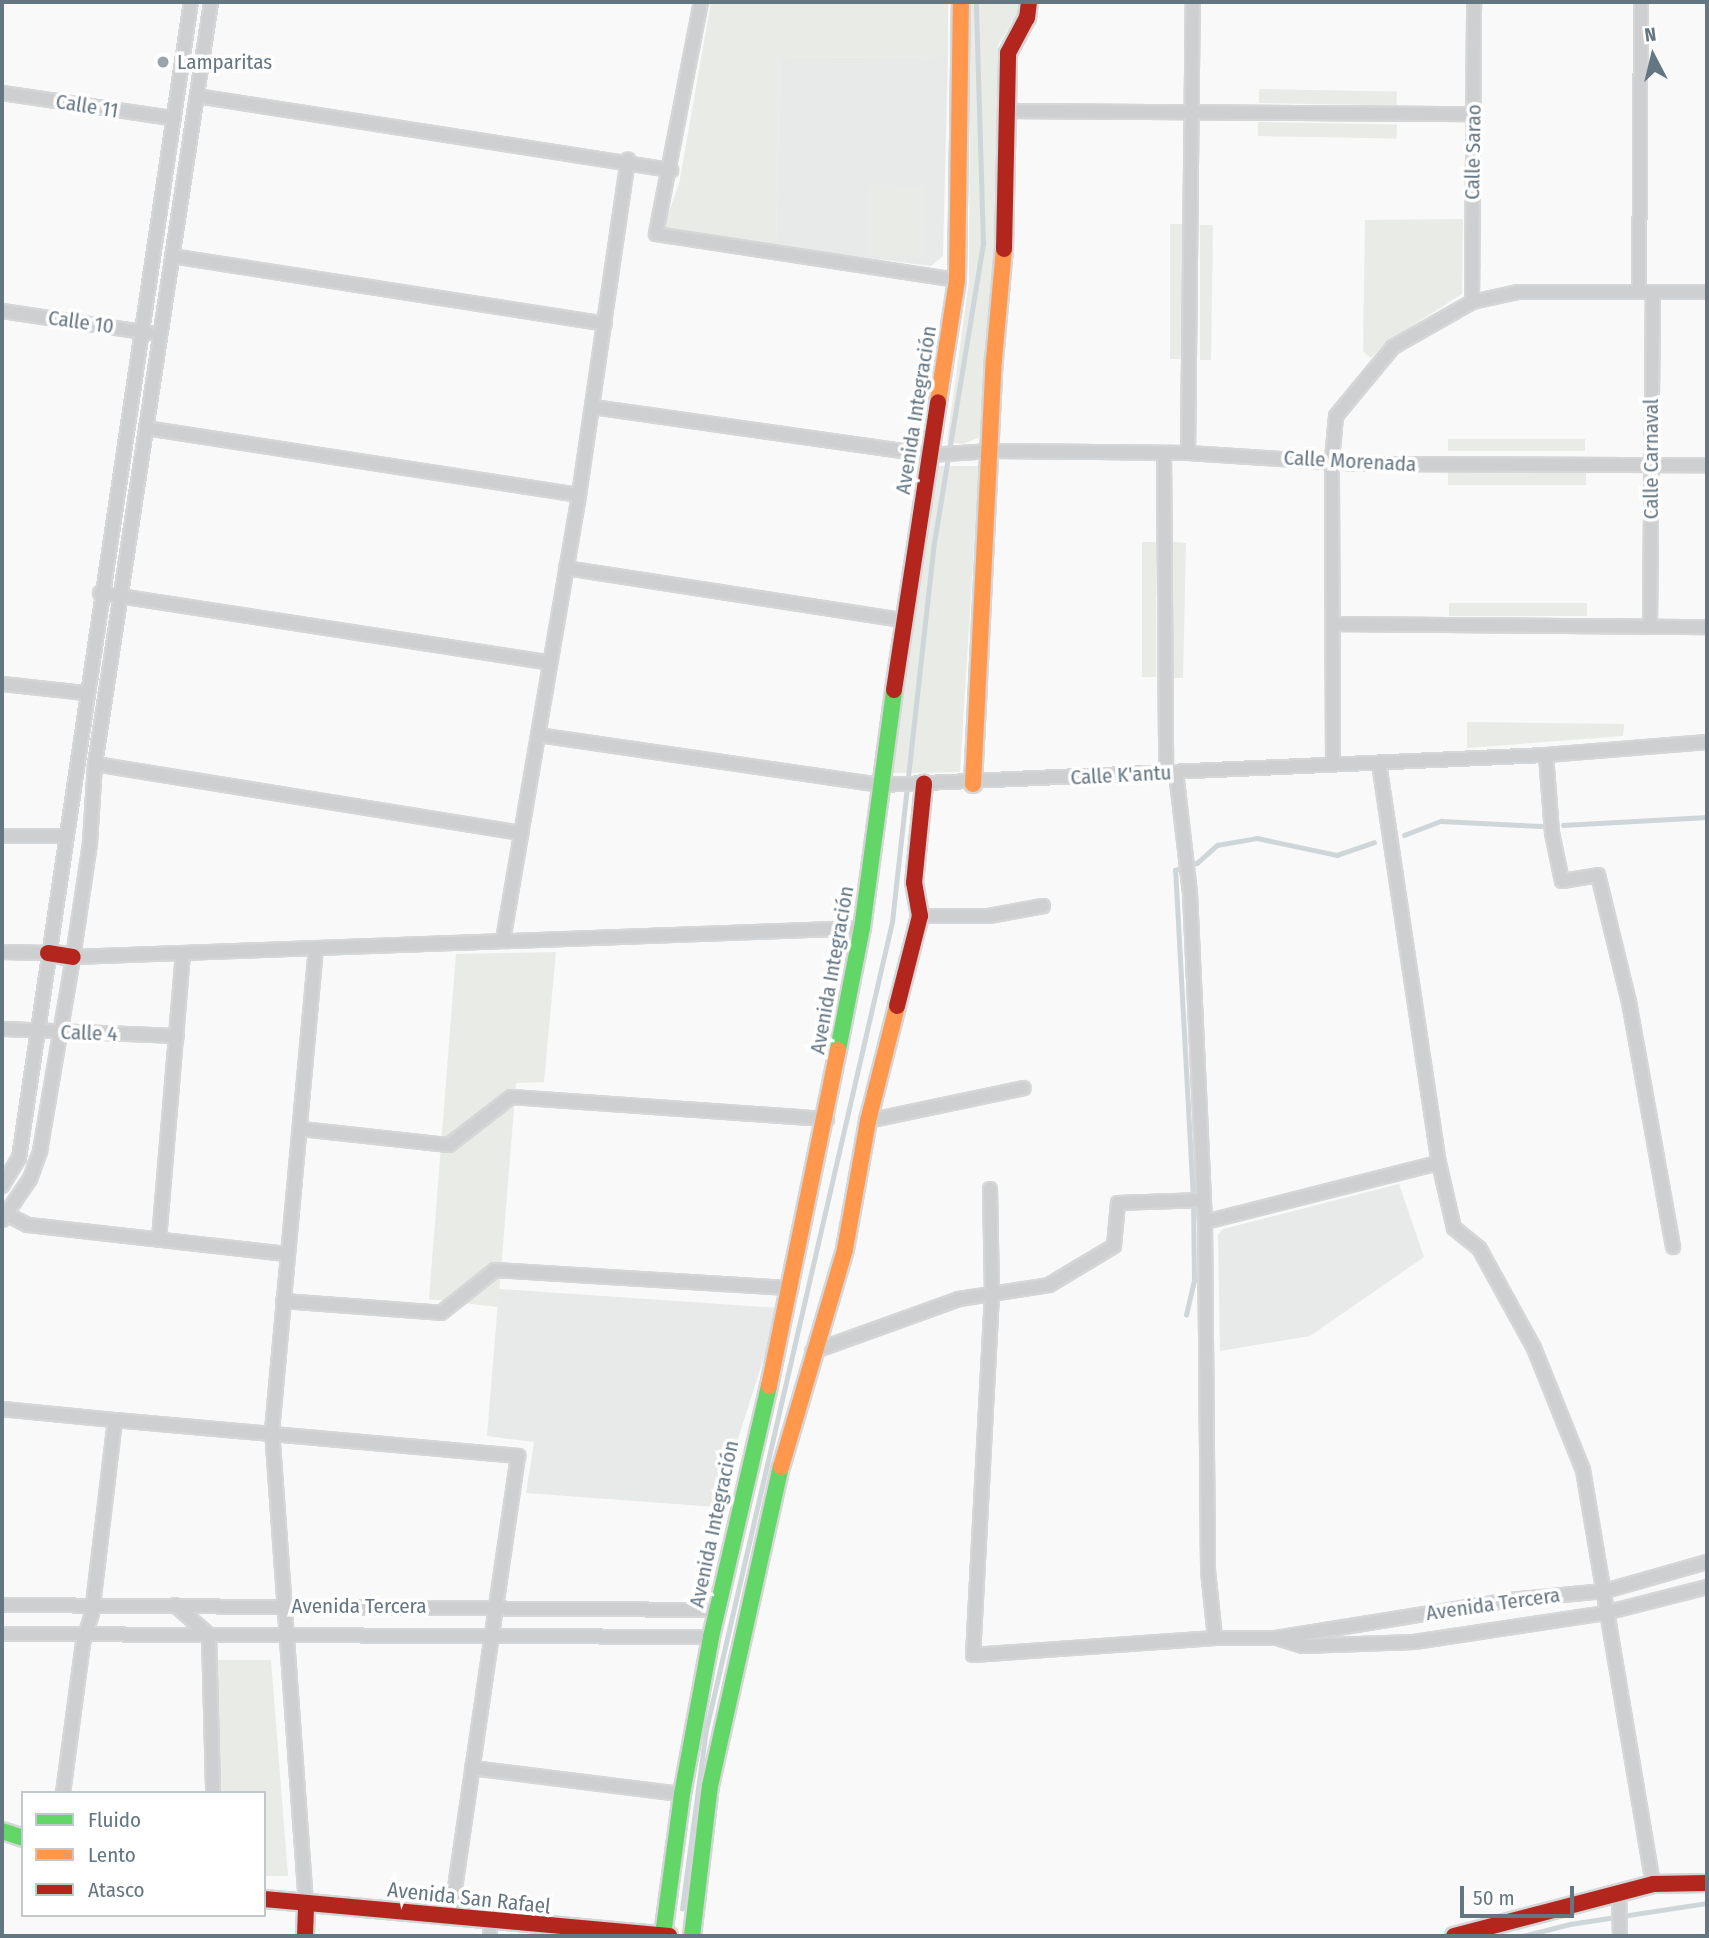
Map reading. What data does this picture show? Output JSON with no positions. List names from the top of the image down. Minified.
{"streets":{"street":["Calle 11","Calle Sarao","Calle 10","Avenida Integración","Calle Carnaval","Calle Morenada","Calle K'antu","Calle 4","Avenida Tercera","Avenida San Rafael"]},"crossings":[["Avenida Integración","Calle Morenada"],["Avenida Integración","Calle K'antu"],["Avenida Integración","Avenida Tercera"],["Avenida Integración","Avenida San Rafael"],["Calle Carnaval","Calle Morenada"]],"places":["Lamparitas"],"legend":["Fluido","Lento","Atasco"],"scale_bar":"50 m","north":"top"}
